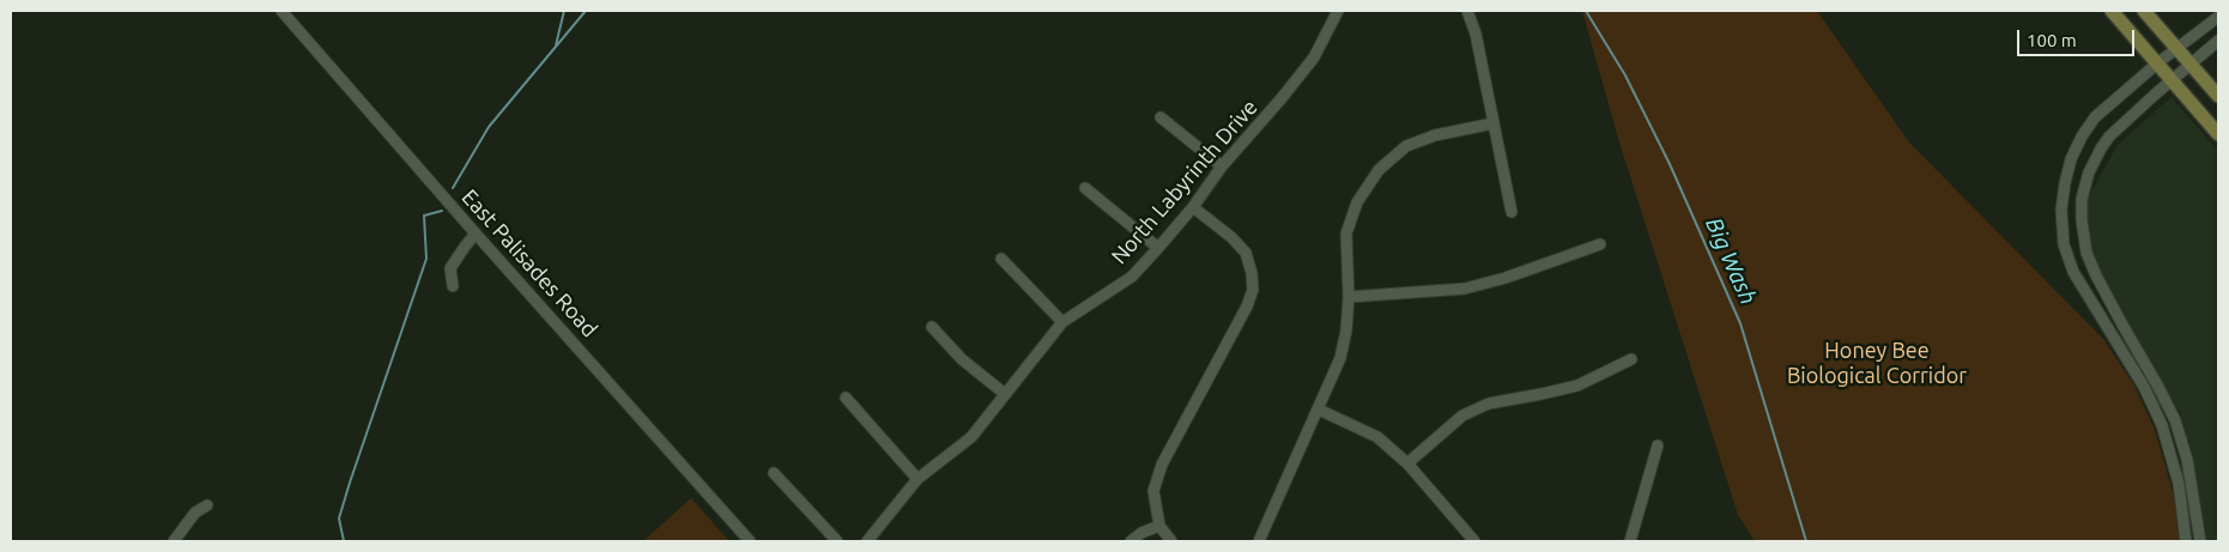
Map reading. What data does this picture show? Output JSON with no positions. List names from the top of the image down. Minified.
{"streets":{"street":["North Labyrinth Drive","East Palisades Road"]},"water":["Big Wash"],"parks":["Honey Bee Biological Corridor"],"scale_bar":"100 m"}
